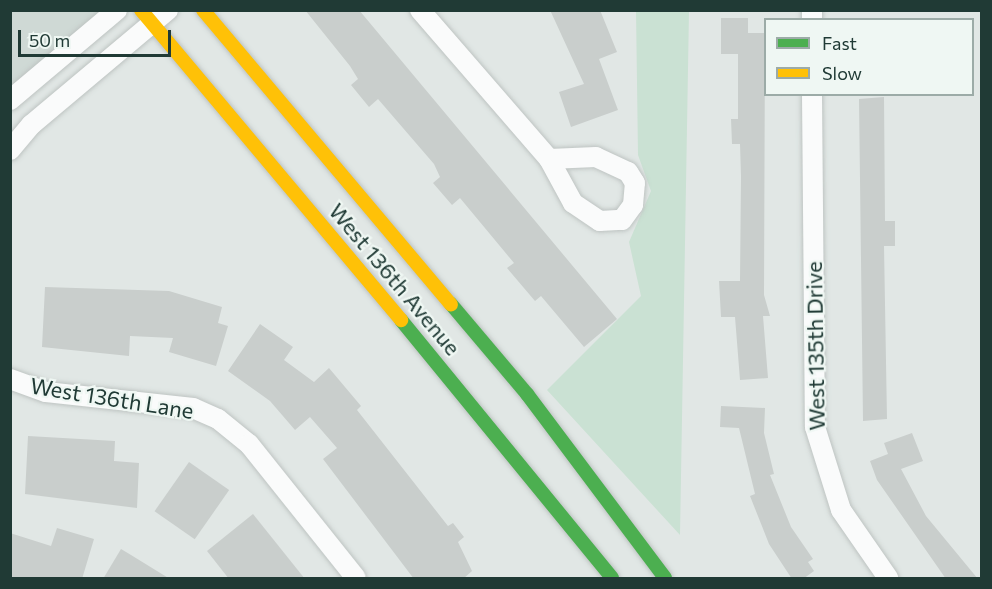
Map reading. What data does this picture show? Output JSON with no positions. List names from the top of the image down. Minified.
{"streets":{"main road":["West 136th Avenue"],"street":["West 135th Drive","West 136th Lane"]},"legend":["Fast","Slow"],"scale_bar":"50 m"}
